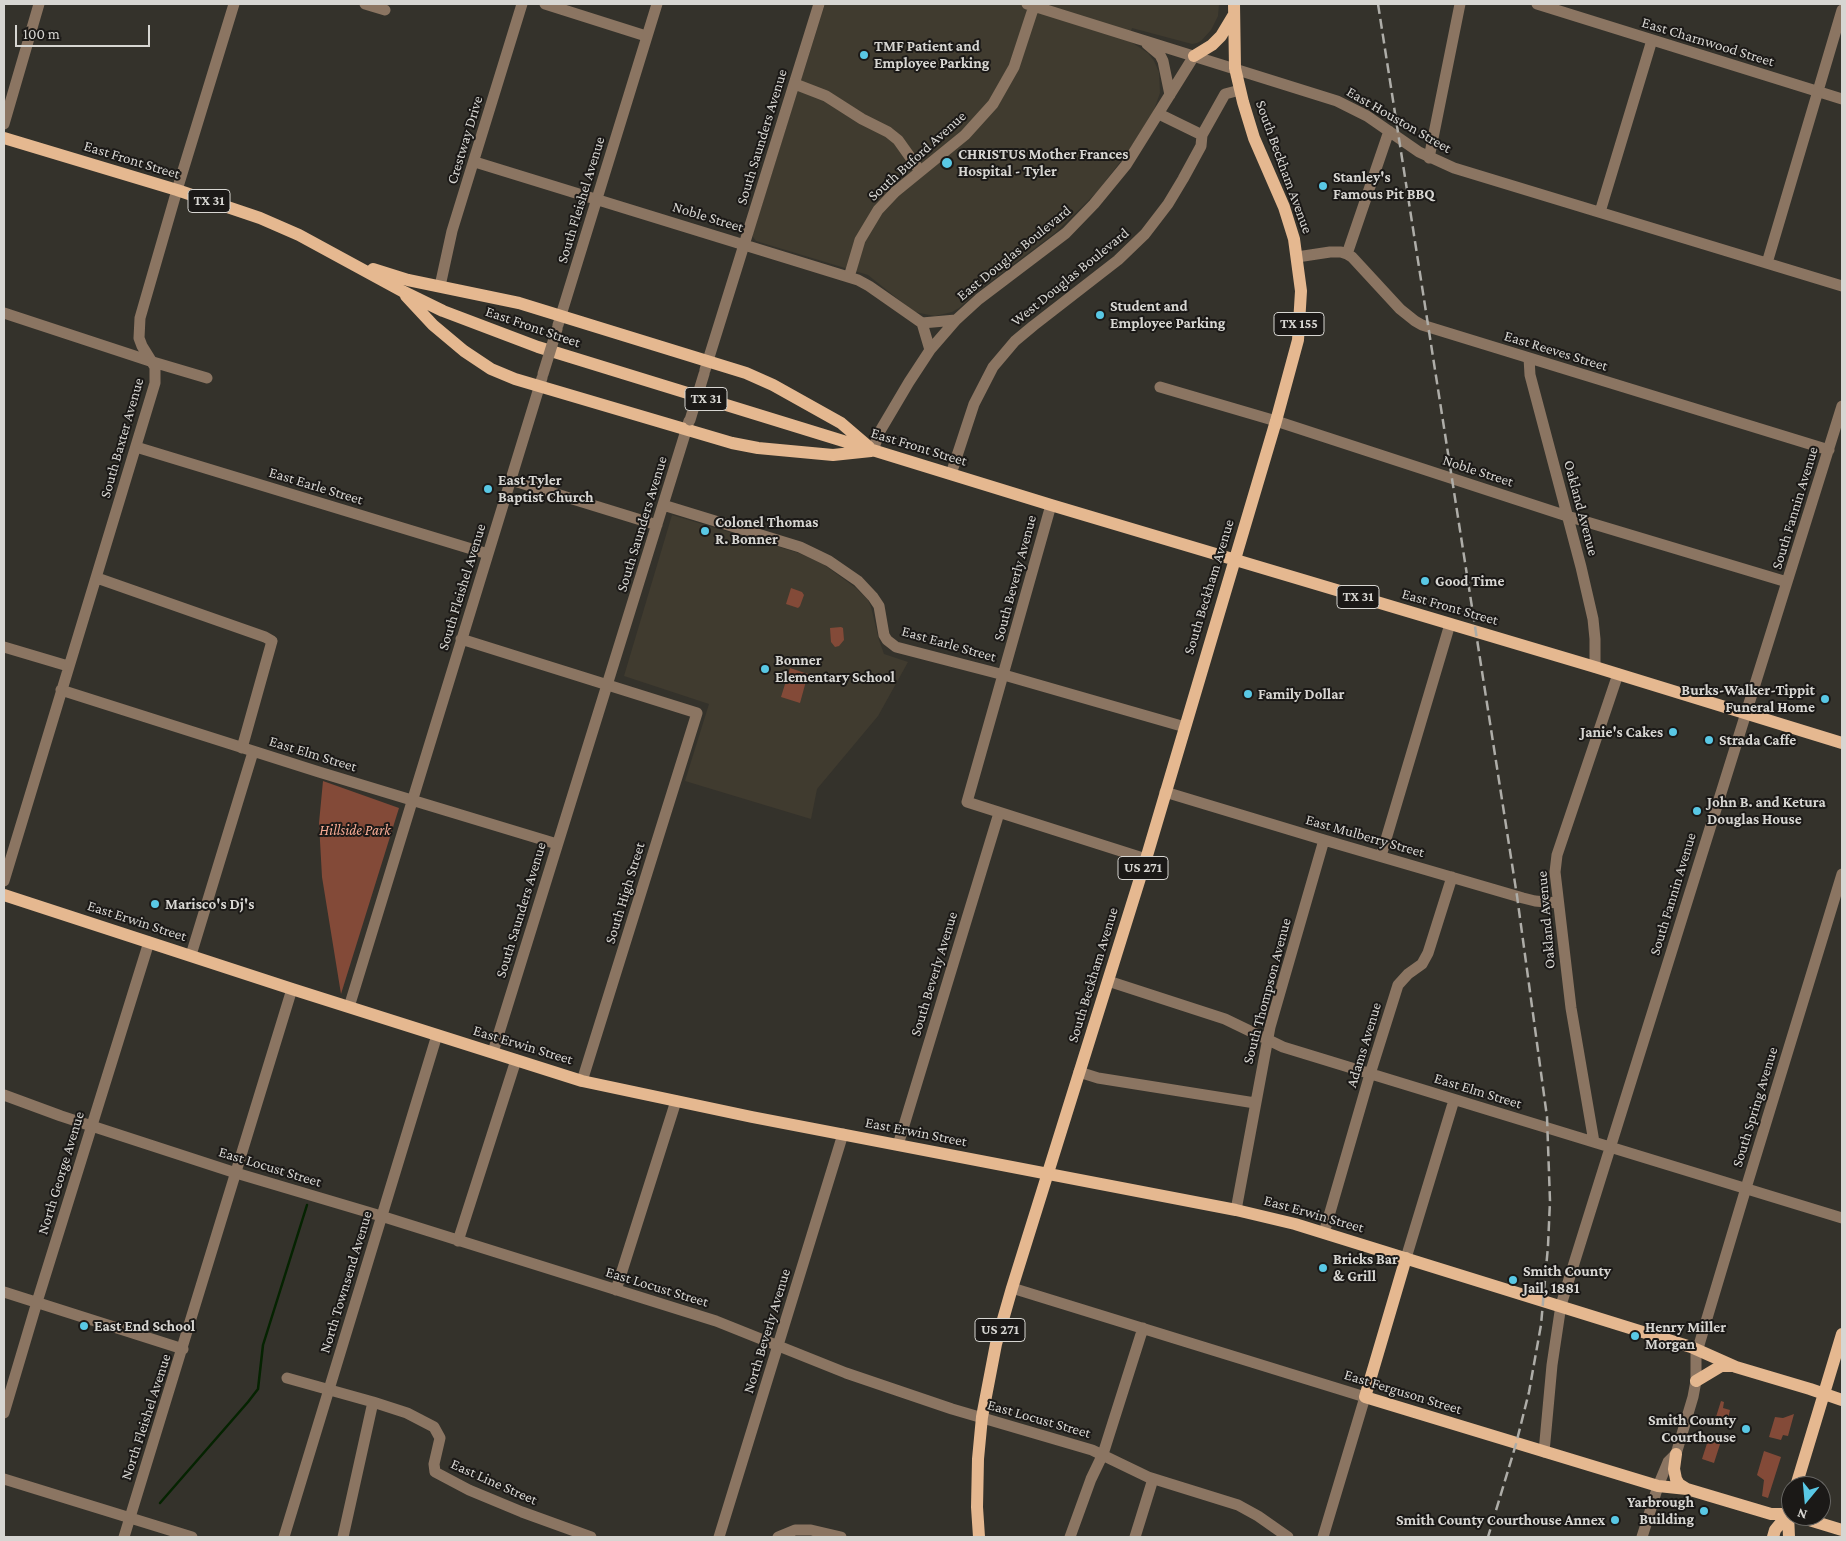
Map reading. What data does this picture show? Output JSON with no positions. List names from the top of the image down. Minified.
{"streets":{"main road":["East Front Street","South Beckham Avenue","TX 31","TX 155","US 271","East Erwin Street","East Ferguson Street"],"street":["East Charnwood Street","East Houston Street","South Saunders Avenue","Crestway Drive","South Buford Avenue","South Fleishel Avenue","Noble Street","East Douglas Boulevard","West Douglas Boulevard","East Reeves Street","South Baxter Avenue","East Earle Street","Oakland Avenue","South Fannin Avenue","South Beverly Avenue","East Elm Street","East Mulberry Street","South High Street","South Thompson Avenue","Adams Avenue","South Spring Avenue","East Locust Street","North George Avenue","North Townsend Avenue","North Beverly Avenue","North Fleishel Avenue","East Line Street"]},"crossings":[["East Houston Street","South Buford Avenue"],["East Houston Street","South Beckham Avenue"],["East Houston Street","East Douglas Boulevard"],["South Saunders Avenue","Noble Street"],["South Saunders Avenue","East Earle Street"],["South Saunders Avenue","East Elm Street"],["South Saunders Avenue","South High Street"],["South Saunders Avenue","East Erwin Street"],["Crestway Drive","Noble Street"],["South Buford Avenue","Noble Street"],["East Front Street","South Beckham Avenue"],["East Front Street","East Douglas Boulevard"],["East Front Street","West Douglas Boulevard"],["East Front Street","South Baxter Avenue"],["East Front Street","Oakland Avenue"],["East Front Street","South Fannin Avenue"],["East Front Street","South Beverly Avenue"],["South Beckham Avenue","Noble Street"],["South Beckham Avenue","West Douglas Boulevard"],["South Beckham Avenue","East Earle Street"],["South Beckham Avenue","East Elm Street"],["South Beckham Avenue","East Mulberry Street"],["South Beckham Avenue","US 271"],["South Beckham Avenue","East Erwin Street"],["South Fleishel Avenue","Noble Street"],["South Fleishel Avenue","East Earle Street"],["South Fleishel Avenue","East Elm Street"],["South Fleishel Avenue","East Erwin Street"],["Noble Street","Oakland Avenue"],["Noble Street","South Fannin Avenue"],["East Reeves Street","Oakland Avenue"],["East Reeves Street","South Fannin Avenue"],["South Baxter Avenue","East Earle Street"],["South Baxter Avenue","East Elm Street"],["East Earle Street","South Beverly Avenue"],["Oakland Avenue","East Elm Street"],["Oakland Avenue","East Mulberry Street"],["South Fannin Avenue","East Elm Street"],["South Fannin Avenue","East Erwin Street"],["South Fannin Avenue","East Ferguson Street"],["South Beverly Avenue","East Erwin Street"],["East Elm Street","South Thompson Avenue"],["East Elm Street","Adams Avenue"],["East Elm Street","South Spring Avenue"],["East Mulberry Street","South Thompson Avenue"],["East Mulberry Street","Adams Avenue"],["US 271","East Erwin Street"],["US 271","East Locust Street"],["US 271","East Ferguson Street"],["South High Street","East Erwin Street"],["East Erwin Street","South Thompson Avenue"],["East Erwin Street","Adams Avenue"],["East Erwin Street","South Spring Avenue"],["East Erwin Street","North George Avenue"],["East Erwin Street","North Townsend Avenue"],["East Erwin Street","North Beverly Avenue"],["East Erwin Street","North Fleishel Avenue"],["South Spring Avenue","East Ferguson Street"],["East Locust Street","North George Avenue"],["East Locust Street","North Townsend Avenue"],["East Locust Street","North Beverly Avenue"],["East Locust Street","North Fleishel Avenue"],["North Townsend Avenue","East Line Street"]],"parks":["Hillside Park"],"places":["TMF Patient and Employee Parking","CHRISTUS Mother Frances Hospital - Tyler","Stanley's Famous Pit BBQ","Student and Employee Parking","East Tyler Baptist Church","Colonel Thomas R. Bonner","Good Time","Bonner Elementary School","Family Dollar","Burks-Walker-Tippit Funeral Home","Janie's Cakes","Strada Caffe","John B. and Ketura Douglas House","Marisco's Dj's","Bricks Bar & Grill","Smith County Jail, 1881","East End School","Henry Miller Morgan","Smith County Courthouse","Yarbrough Building","Smith County Courthouse Annex"],"scale_bar":"100 m","north":"bottom"}
